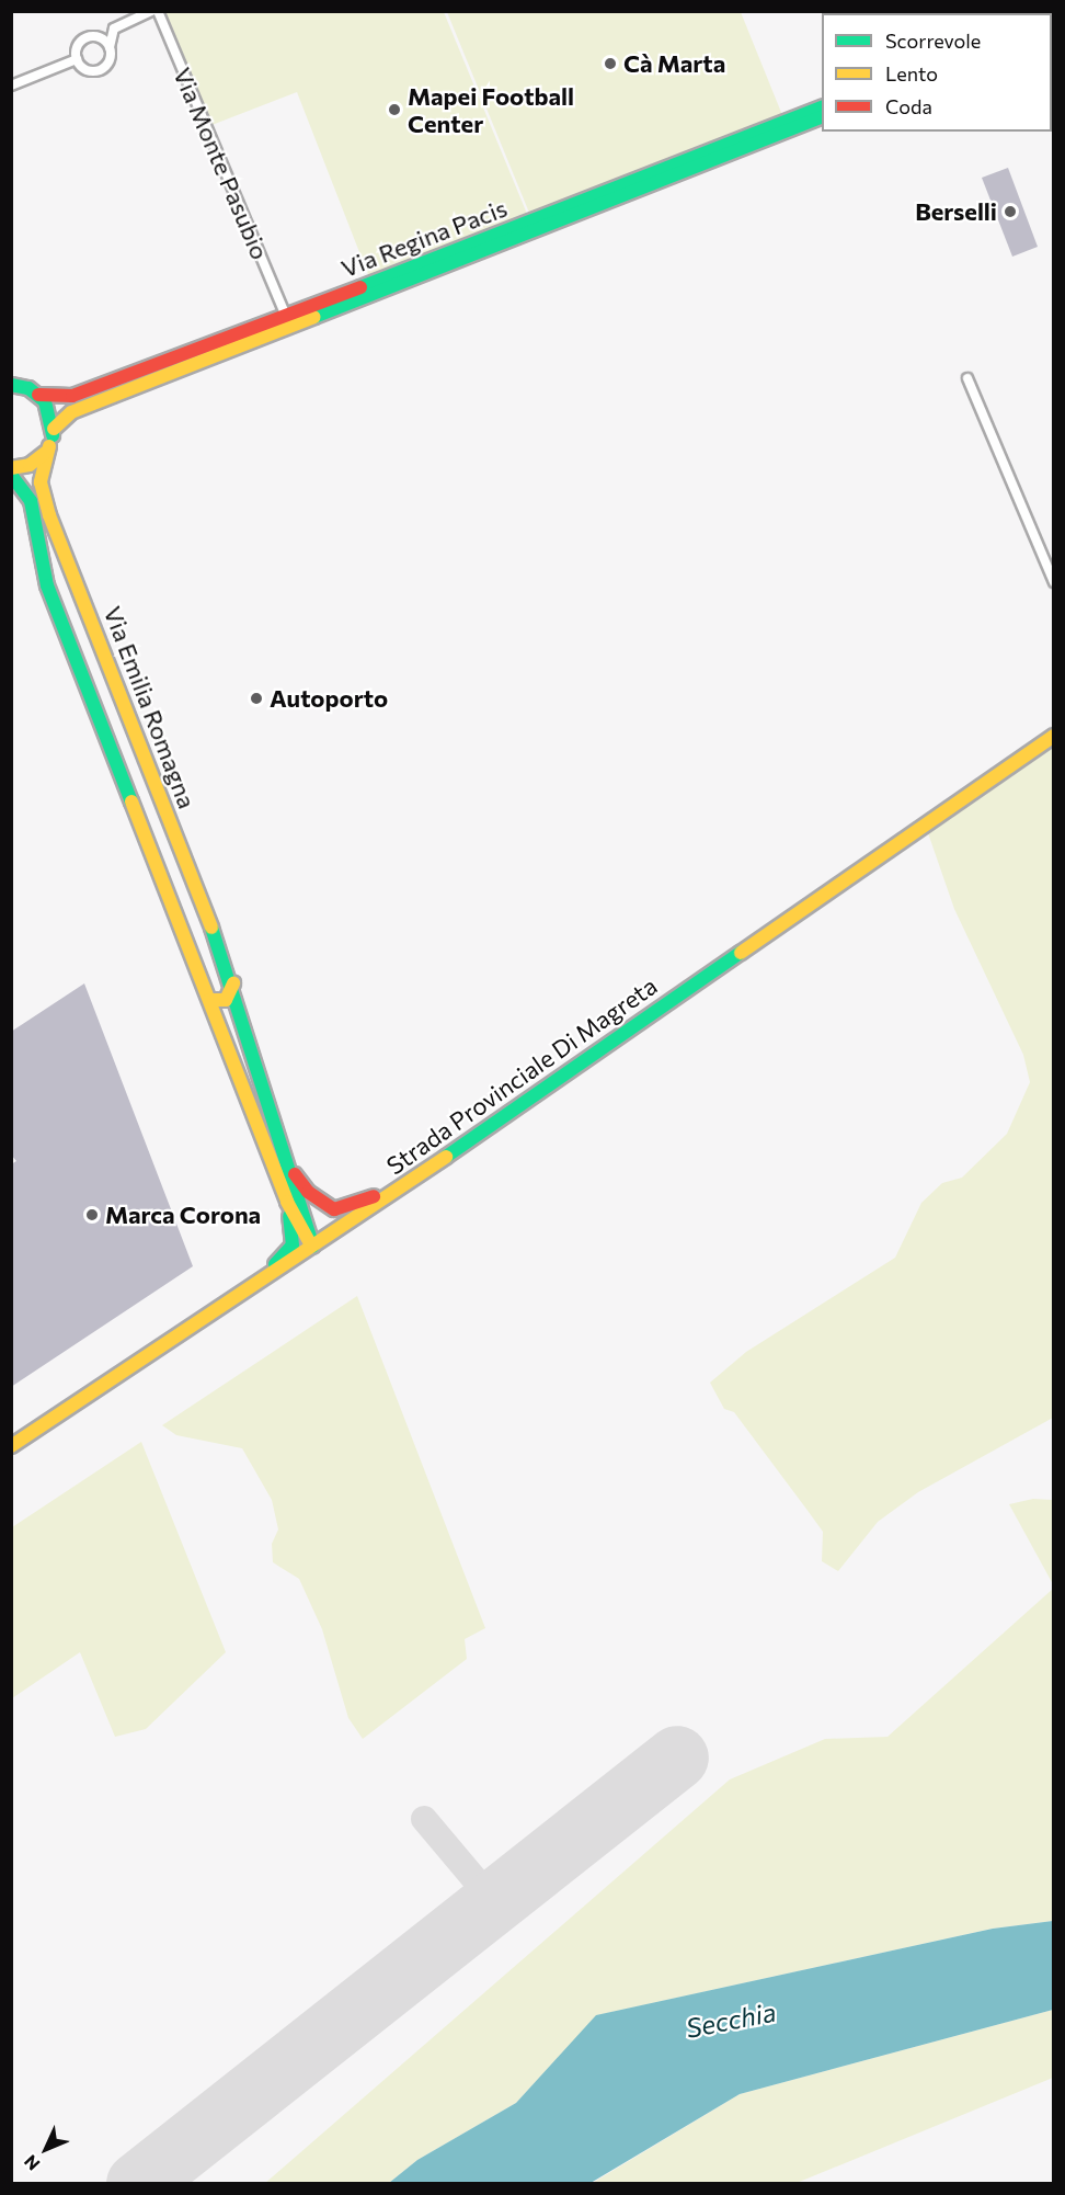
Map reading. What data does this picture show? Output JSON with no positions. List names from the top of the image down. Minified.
{"streets":{"street":["Via Monte Pasubio","Via Regina Pacis","Via Emilia Romagna","Strada Provinciale Di Magreta"]},"crossings":[["Via Monte Pasubio","Via Regina Pacis"],["Via Regina Pacis","Via Emilia Romagna"],["Via Emilia Romagna","Strada Provinciale Di Magreta"]],"water":["Secchia"],"places":["Cà Marta","Mapei Football Center","Berselli","Autoporto","Marca Corona"],"legend":["Scorrevole","Lento","Coda"],"north":"bottom left"}
